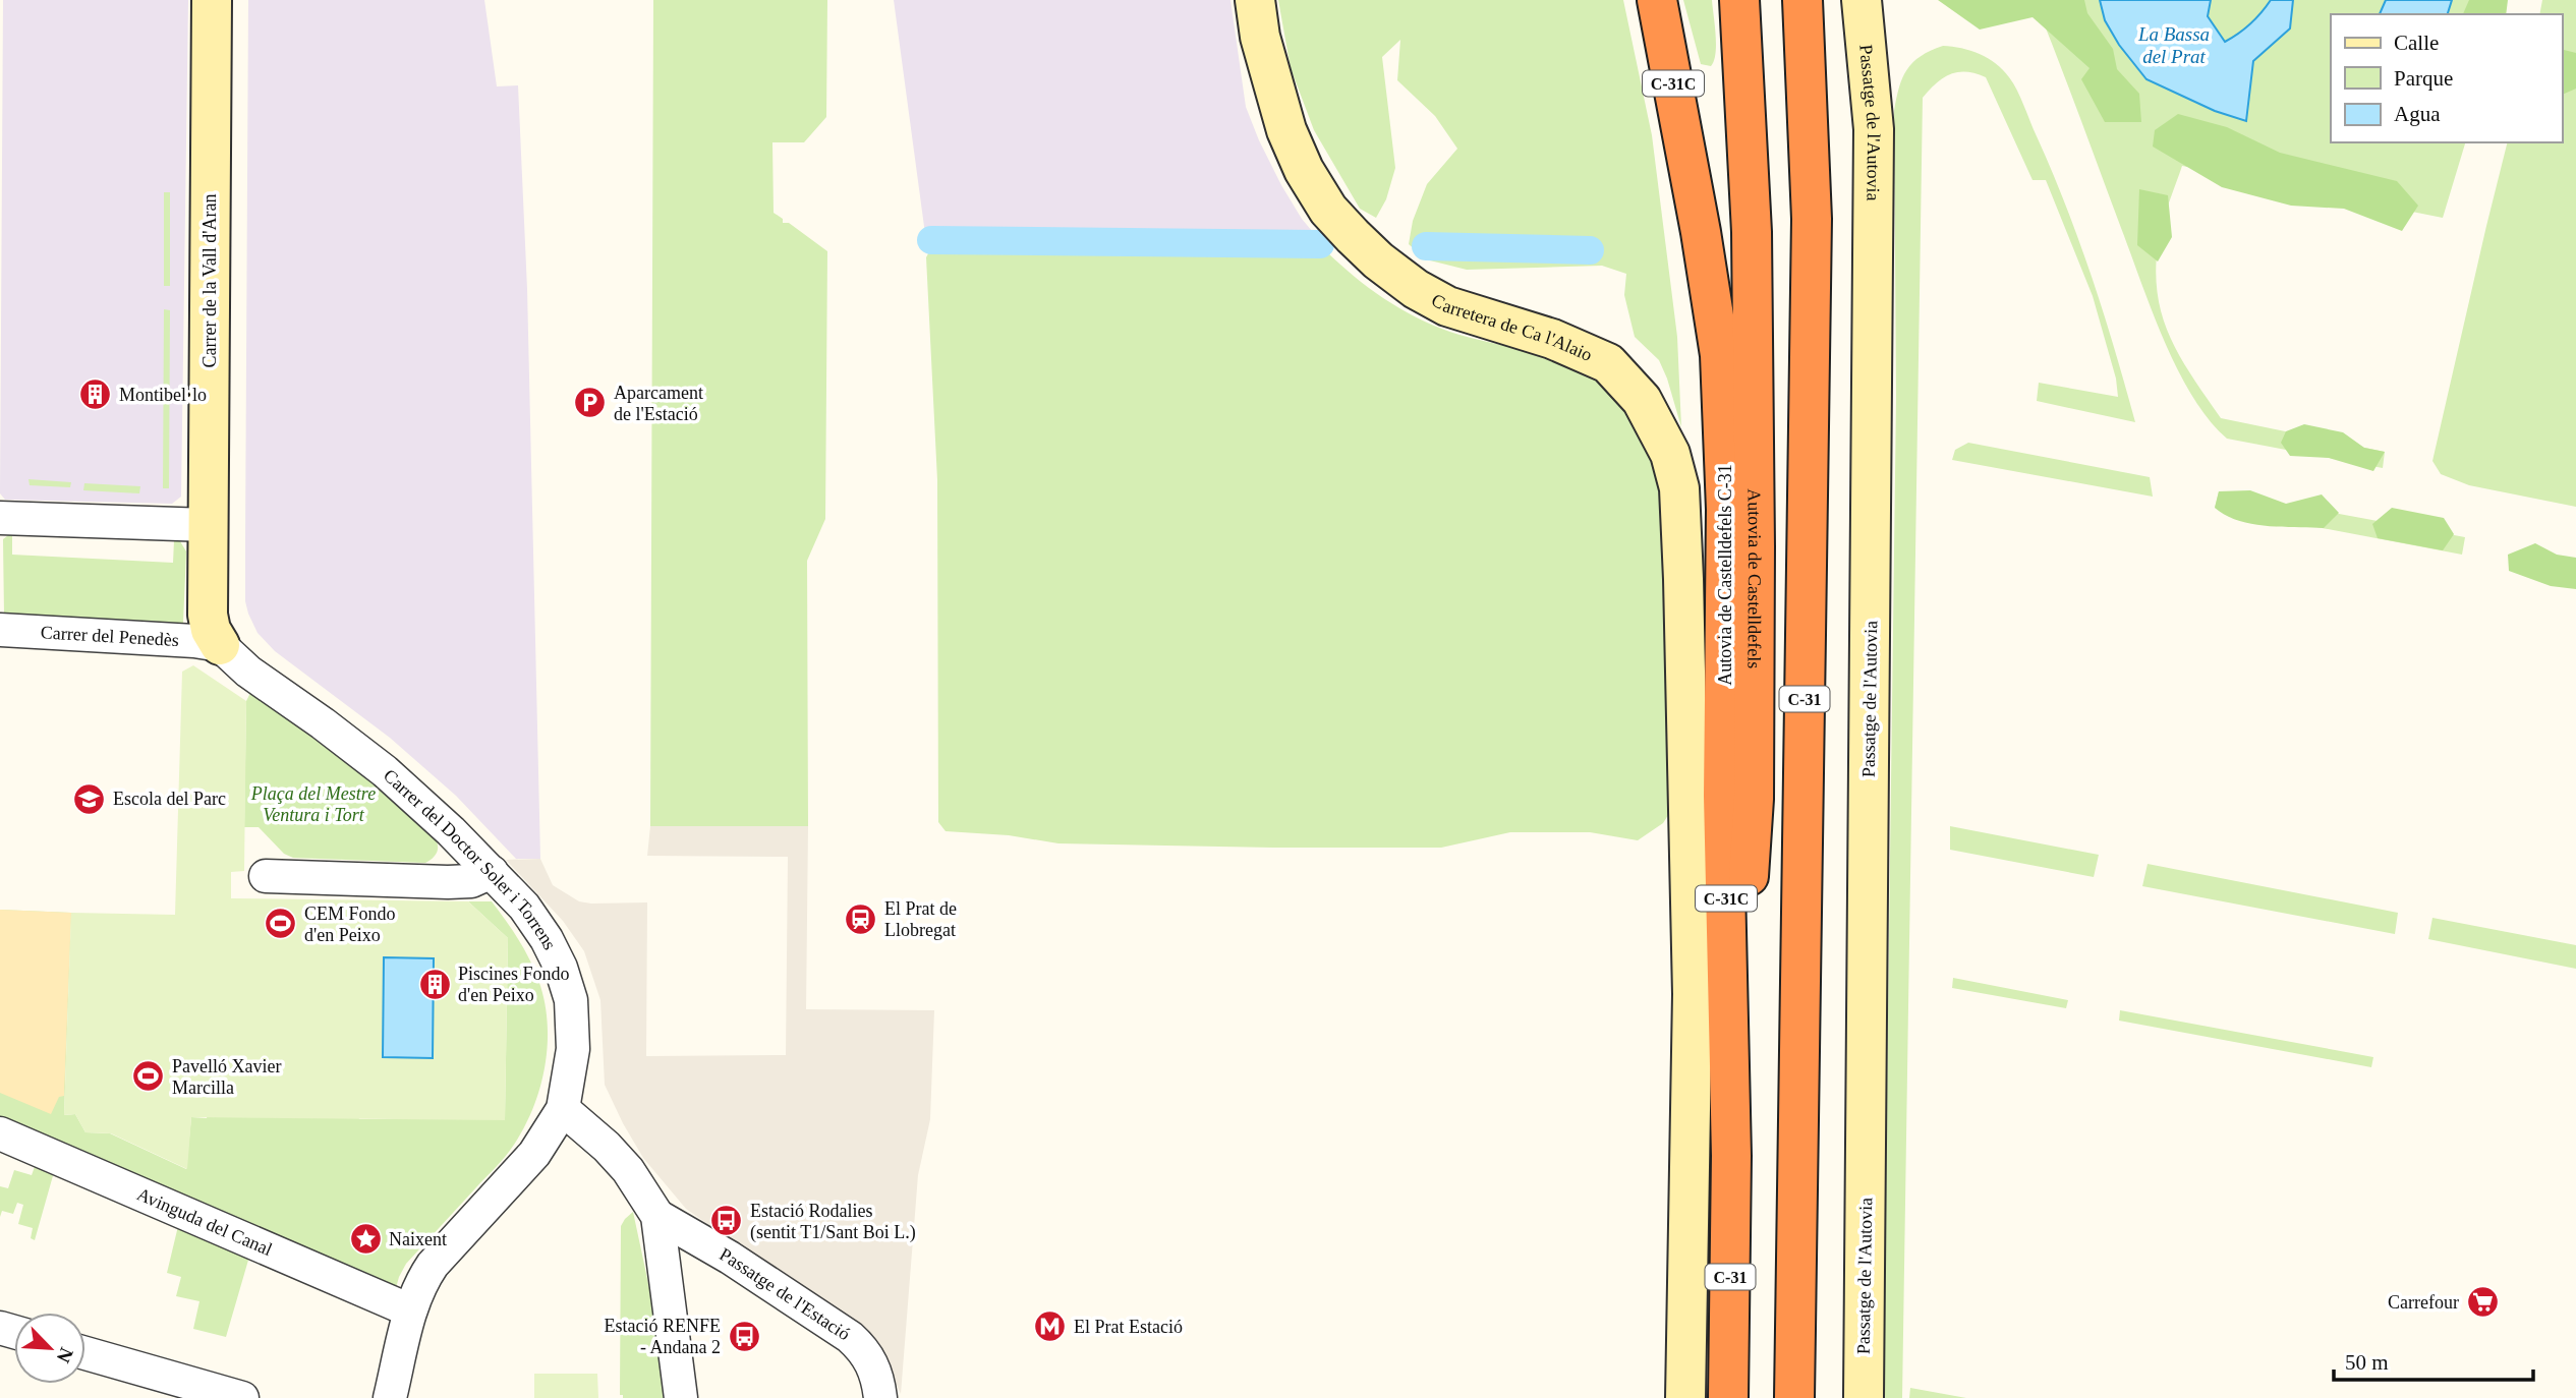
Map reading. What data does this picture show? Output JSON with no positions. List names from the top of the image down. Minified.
{"streets":{"highway":["C-31C","Autovia de Castelldefels C-31","Autovia de Castelldefels","C-31"],"street":["Passatge de l'Autovia","Carrer de la Vall d'Aran","Carretera de Ca l'Alaio","Carrer del Penedès","Carrer del Doctor Soler i Torrens","Avinguda del Canal","Passatge de l'Estació"]},"crossings":[["Carrer de la Vall d'Aran","Carrer del Penedès"],["Carrer de la Vall d'Aran","Carrer del Doctor Soler i Torrens"],["Autovia de Castelldefels C-31","Autovia de Castelldefels"],["Autovia de Castelldefels C-31","C-31"],["Autovia de Castelldefels","C-31"],["Carrer del Penedès","Carrer del Doctor Soler i Torrens"],["Carrer del Doctor Soler i Torrens","Avinguda del Canal"],["Carrer del Doctor Soler i Torrens","Passatge de l'Estació"]],"water":["La Bassa del Prat"],"parks":["Plaça del Mestre Ventura i Tort"],"places":{"building":["Montibel·lo","Piscines Fondo d'en Peixo"],"parking":["Aparcament de l'Estació"],"school or university":["Escola del Parc"],"station":["El Prat de Llobregat"],"sports":["CEM Fondo d'en Peixo","Pavelló Xavier Marcilla"],"bus stop":["Estació Rodalies (sentit T1/Sant Boi L.)","Estació RENFE - Andana 2"],"place":["Naixent"],"supermarket":["Carrefour"],"metro station":["El Prat Estació"]},"legend":["Calle","Parque","Agua"],"scale_bar":"50 m","north":"bottom right"}
